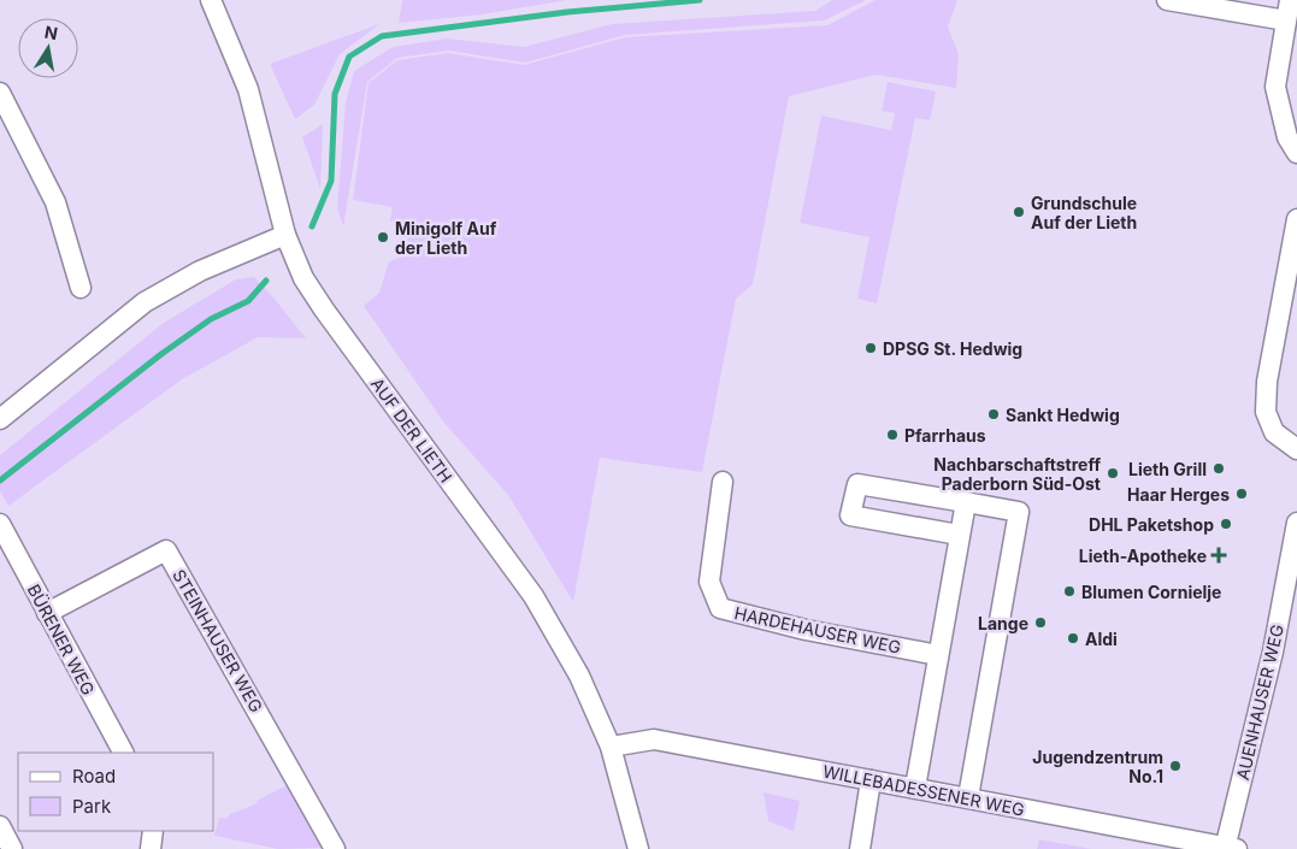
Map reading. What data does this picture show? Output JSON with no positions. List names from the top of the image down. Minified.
{"streets":{"street":["AUF DER LIETH","HARDEHAUSER WEG","BÜRENER WEG","STEINHAUSER WEG","AUENHAUSER WEG","WILLEBADESSENER WEG"]},"crossings":[["AUF DER LIETH","WILLEBADESSENER WEG"],["BÜRENER WEG","STEINHAUSER WEG"],["AUENHAUSER WEG","WILLEBADESSENER WEG"]],"places":{"other":["Grundschule Auf der Lieth","Minigolf Auf der Lieth","DPSG St. Hedwig","Sankt Hedwig","Pfarrhaus","Lieth Grill","Nachbarschaftstreff Paderborn Süd-Ost","Haar Herges","DHL Paketshop","Blumen Cornielje","Lange","Aldi","Jugendzentrum No.1"],"health":["Lieth-Apotheke"]},"legend":["Road","Park"],"north":"top"}
